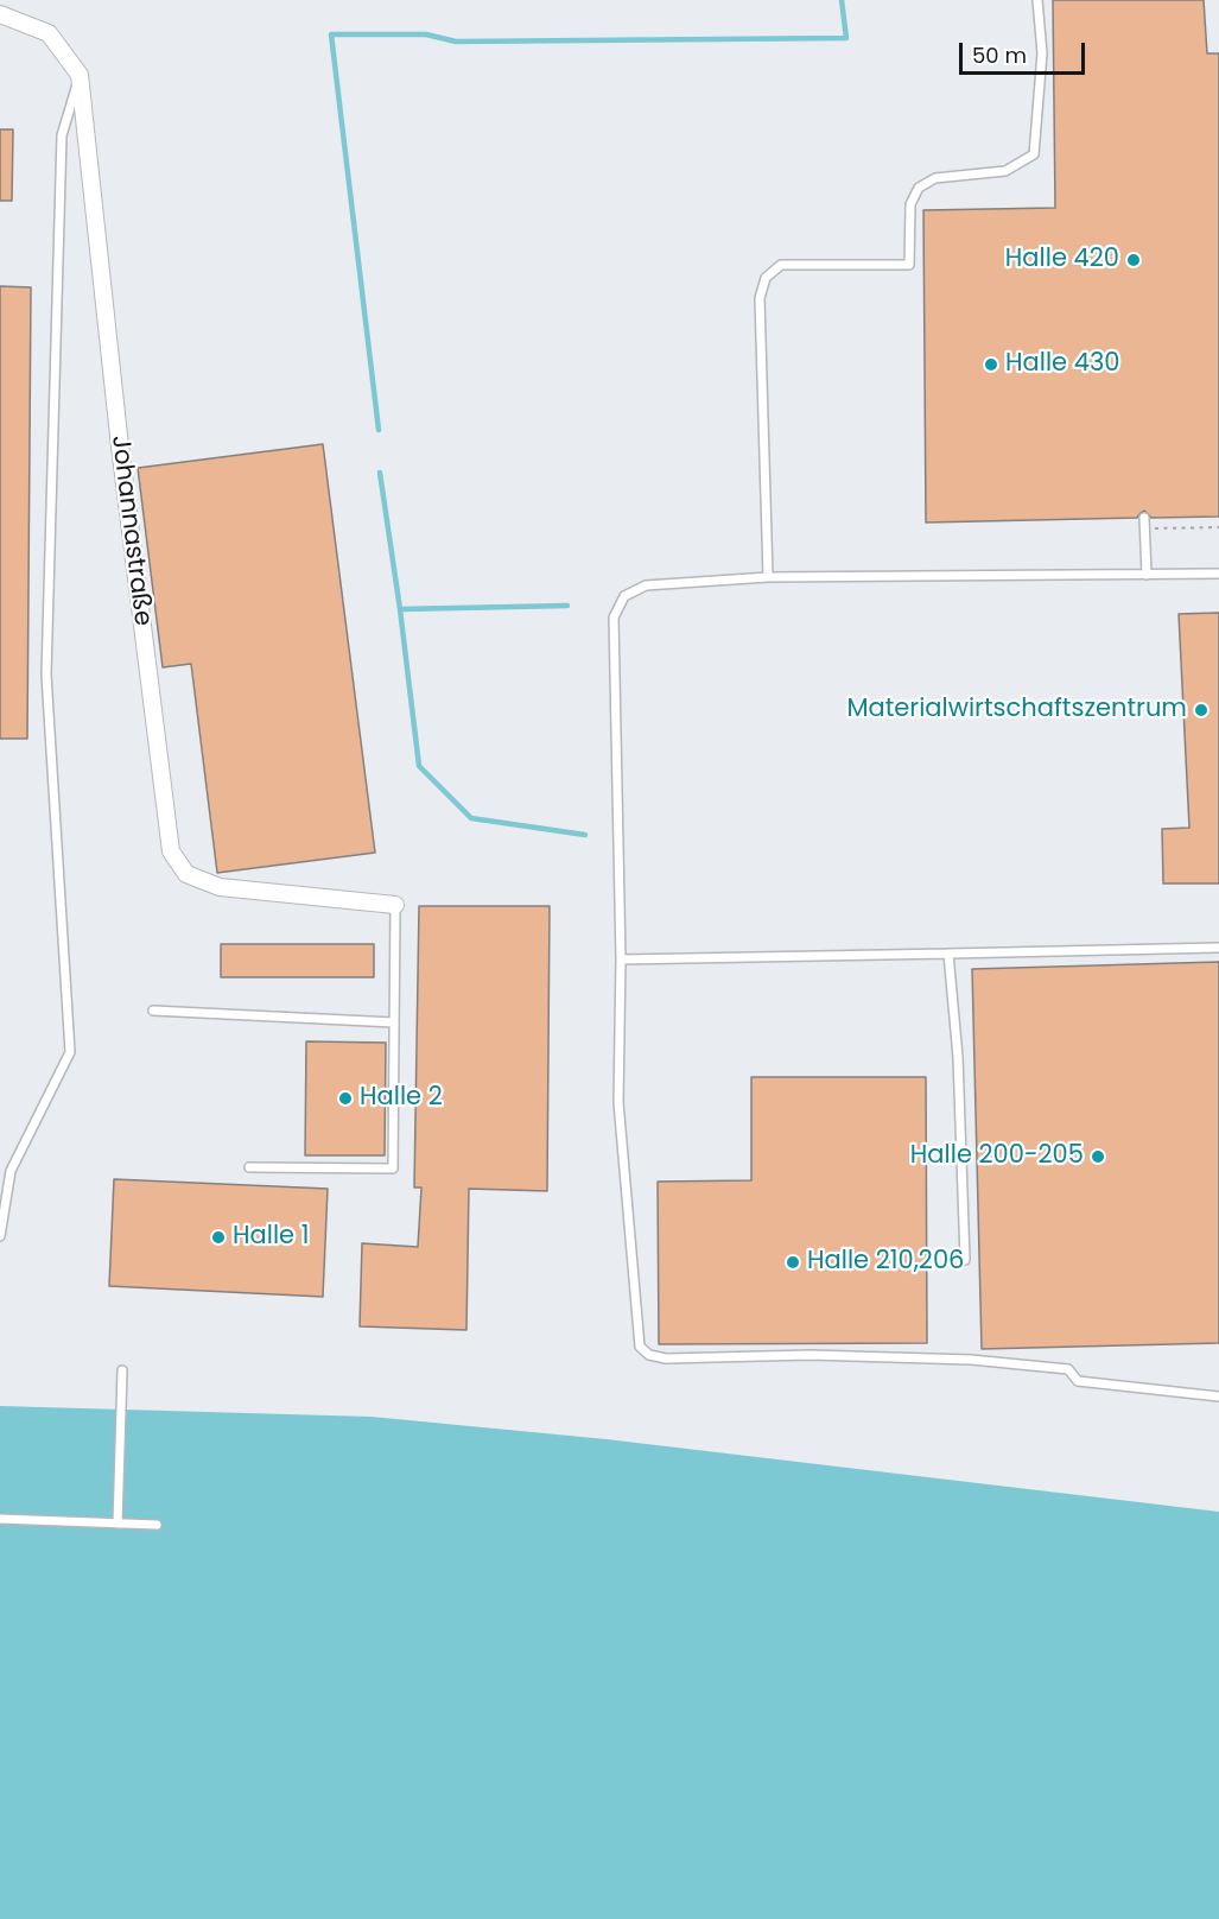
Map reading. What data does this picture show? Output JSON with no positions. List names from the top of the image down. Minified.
{"streets":{"street":["Johannastraße"]},"places":["Halle 420","Halle 430","Materialwirtschaftszentrum","Halle 2","Halle 200-205","Halle 1","Halle 210,206"],"scale_bar":"50 m"}
